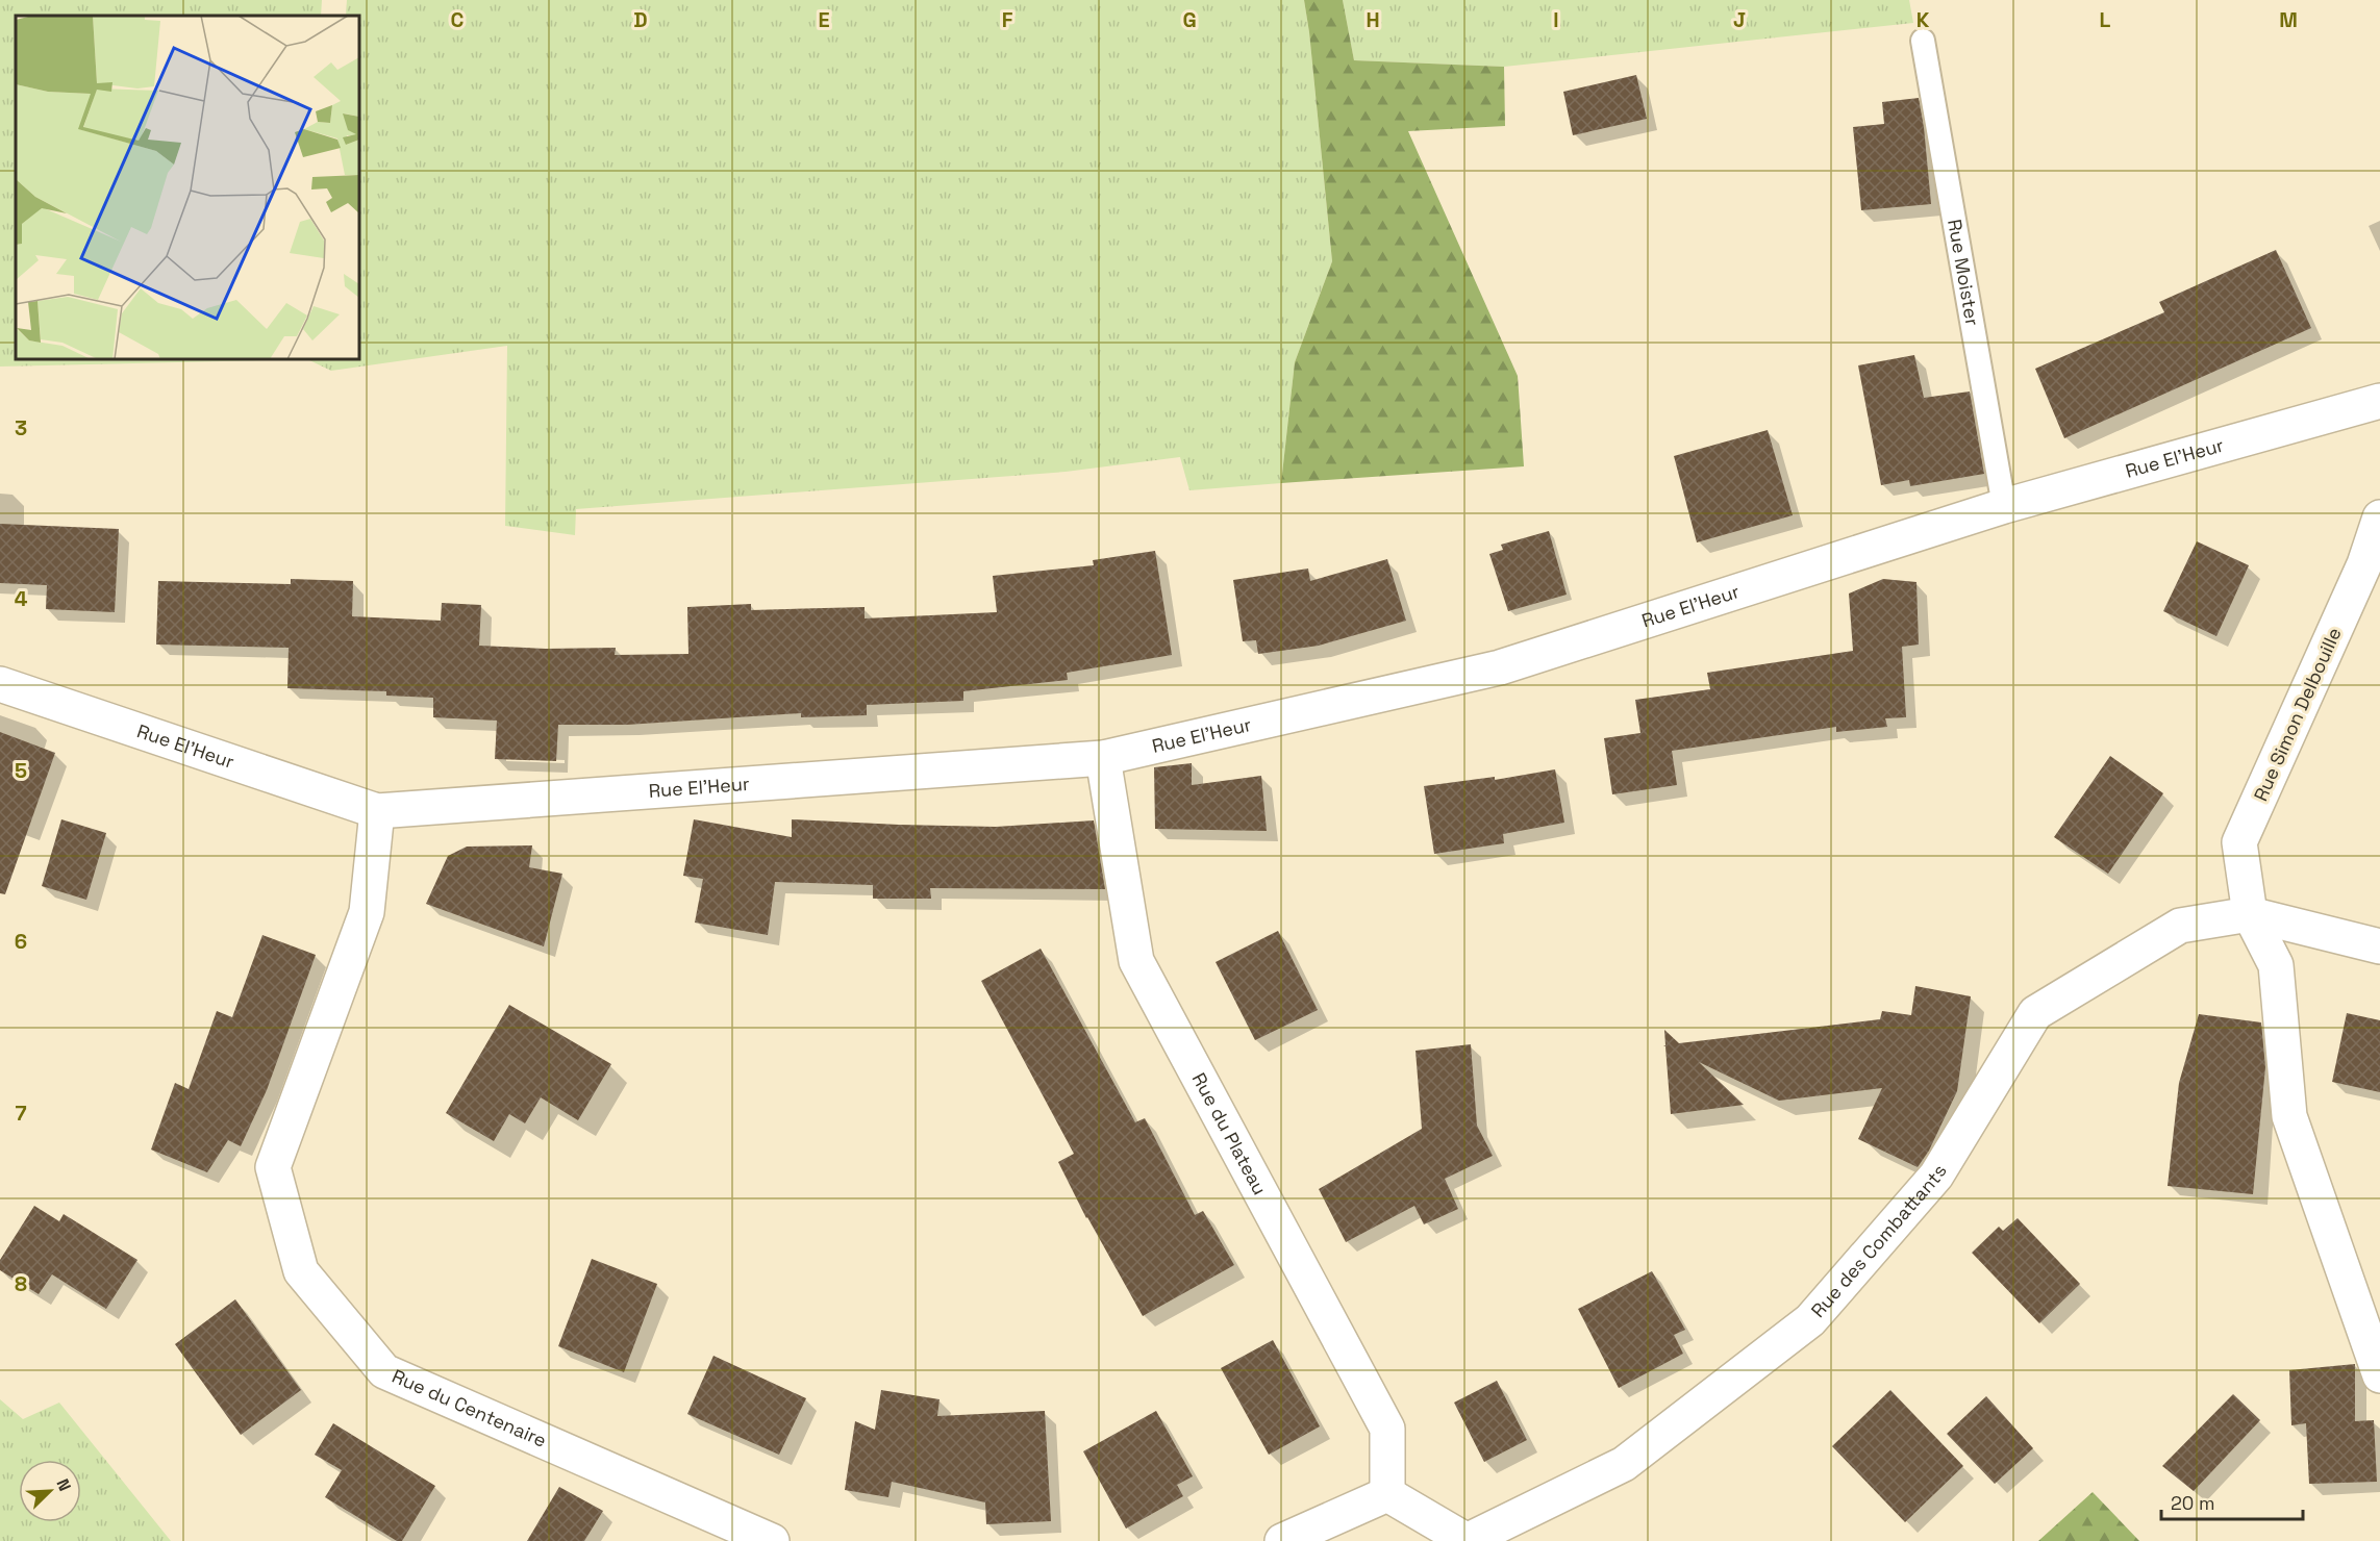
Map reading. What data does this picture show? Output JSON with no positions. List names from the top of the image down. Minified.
{"streets":{"street":["Rue El'Heur","Rue Simon Delbouille","Rue du Plateau","Rue des Combattants","Rue du Centenaire"],"lane":["Rue Moister"]},"crossings":[["Rue Moister","Rue El'Heur"],["Rue El'Heur","Rue du Plateau"],["Rue El'Heur","Rue du Centenaire"],["Rue Simon Delbouille","Rue des Combattants"]],"scale_bar":"20 m","north":"top right","grid":{"columns":["C","D","E","F","G","H","I","J","K","L","M"],"rows":["3","4","5","6","7","8"]}}
